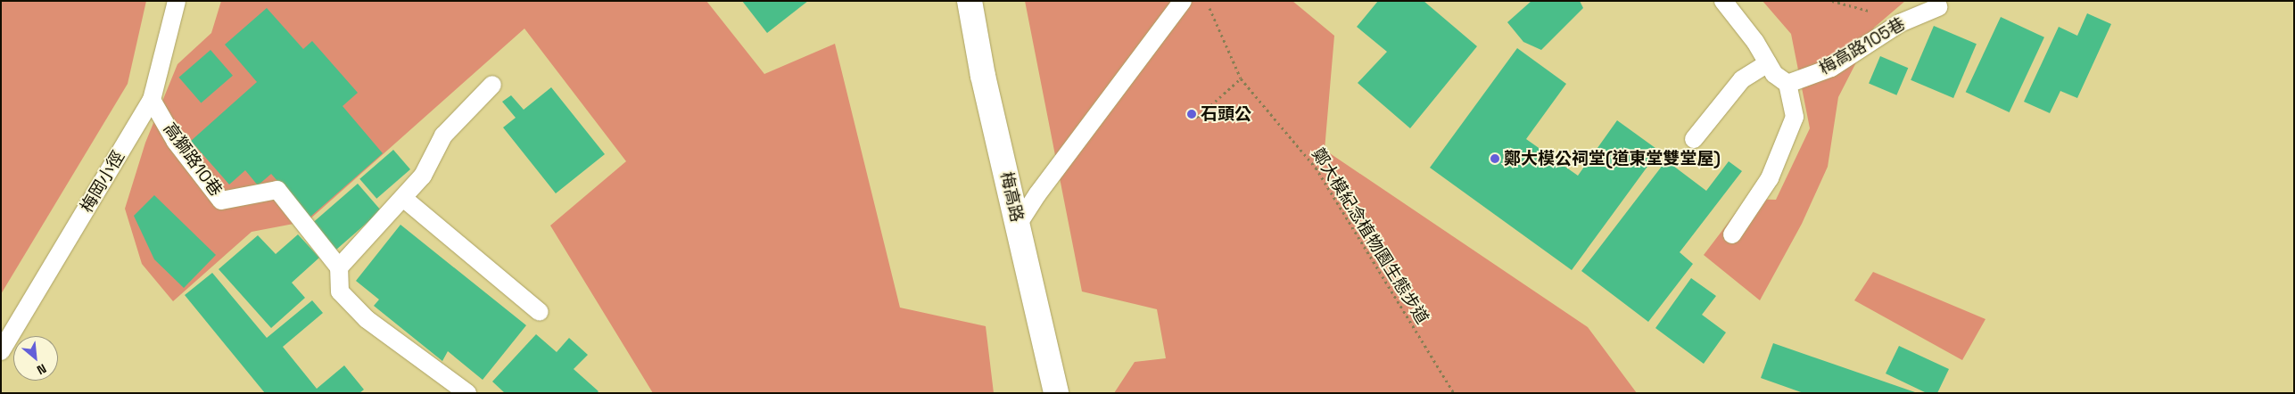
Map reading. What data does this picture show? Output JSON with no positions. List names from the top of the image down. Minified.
{"streets":{"street":["梅高路"],"lane":["梅高路105巷","高獅路10巷","梅岡小徑"],"path":["鄭大模紀念植物園生態步道"]},"crossings":[["高獅路10巷","梅岡小徑"]],"places":["石頭公","鄭大模公祠堂(道東堂雙堂屋)"],"north":"bottom right"}
